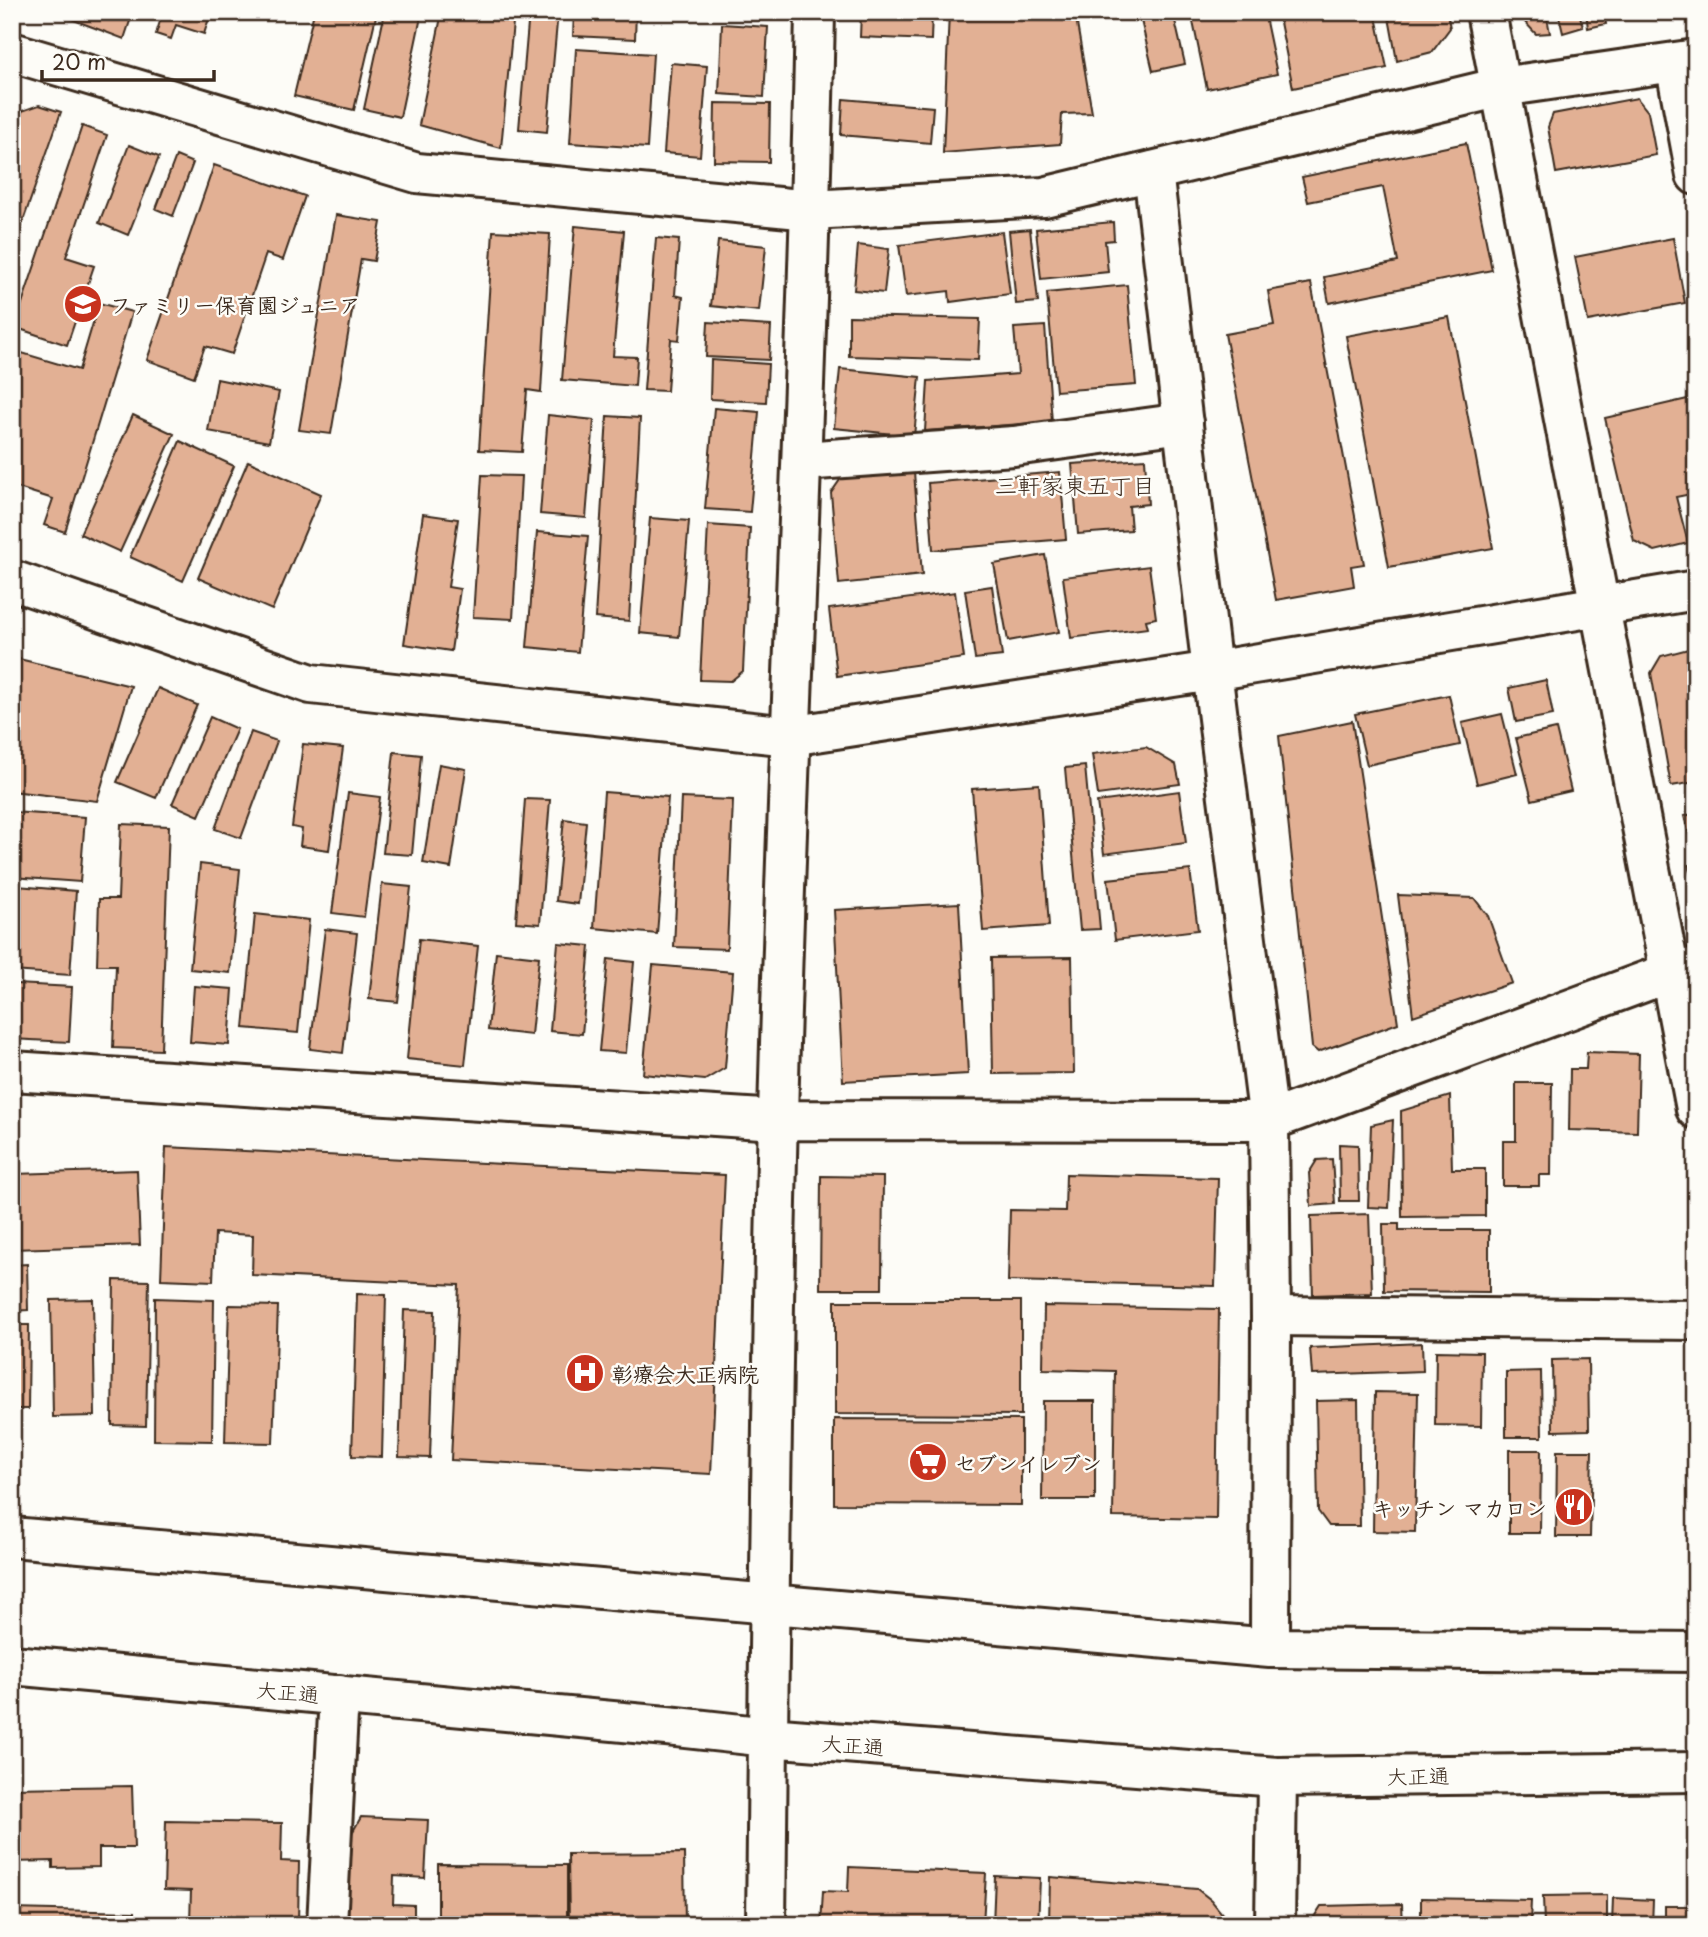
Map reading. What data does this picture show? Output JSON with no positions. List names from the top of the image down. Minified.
{"streets":{"street":["大正通"]},"districts":["三軒家東五丁目"],"places":{"school or university":["ファミリー保育園ジュニア"],"hospital":["彰療会大正病院"],"supermarket":["セブンイレブン"],"restaurant":["キッチン マカロン"]},"scale_bar":"20 m"}
